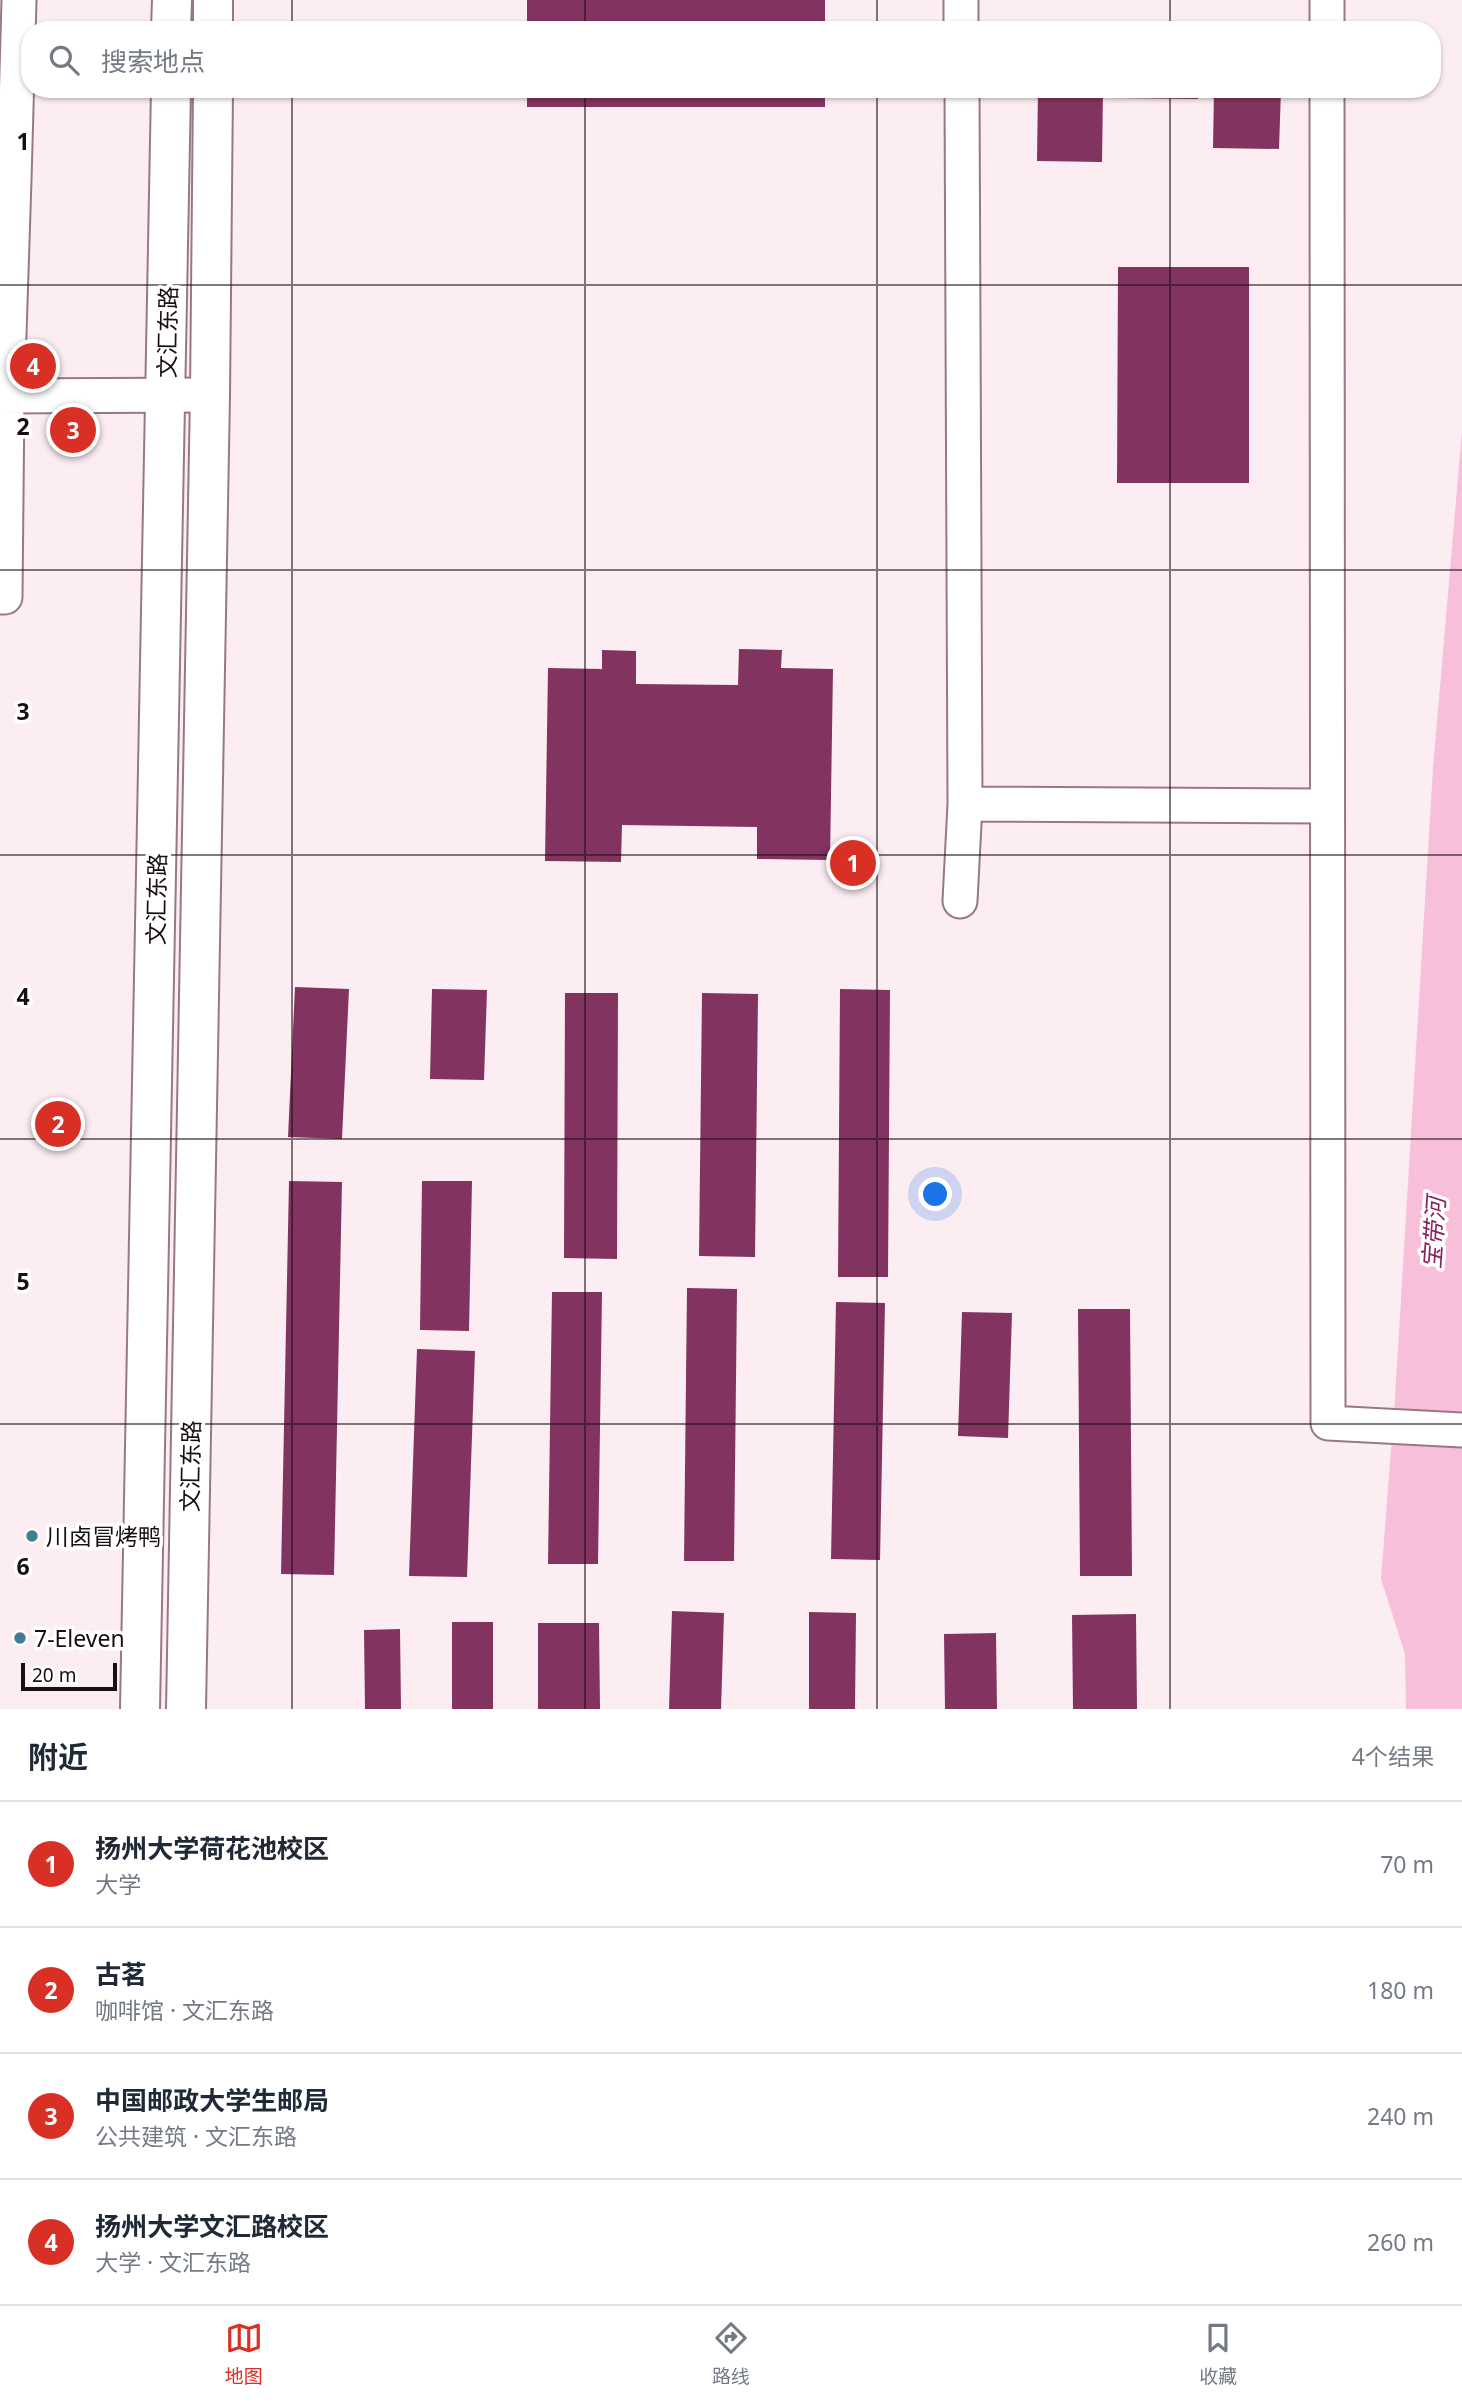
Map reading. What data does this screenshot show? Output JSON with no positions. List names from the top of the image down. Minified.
{"streets":{"main road":["文汇东路"]},"water":["宝带河"],"places":["川卤冒烤鸭","7-Eleven"],"scale_bar":"20 m","page":{"search":"搜索地点","pins":["4","3","1","2"],"scale":"20 m","heading":["附近","4个结果"],"list":[{"mark":"1","name":"扬州大学荷花池校区","note":"大学","value":"70 m"},{"mark":"2","name":"古茗","note":"咖啡馆 · 文汇东路","value":"180 m"},{"mark":"3","name":"中国邮政大学生邮局","note":"公共建筑 · 文汇东路","value":"240 m"},{"mark":"4","name":"扬州大学文汇路校区","note":"大学 · 文汇东路","value":"260 m"}],"nav":["地图","路线","收藏"]},"grid":{"rows":["1","2","3","4","5","6"]}}
